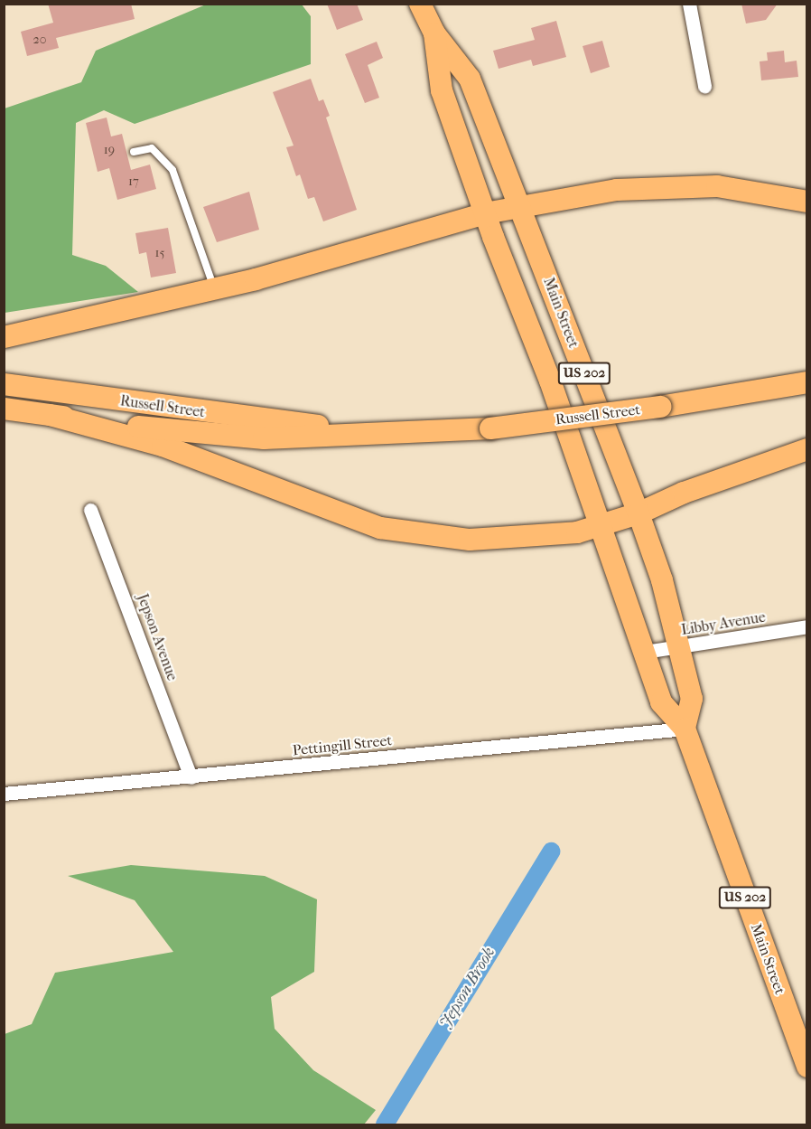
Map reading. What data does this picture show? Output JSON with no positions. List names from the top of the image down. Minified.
{"streets":{"main road":["Main Street","US 202","Russell Street"],"street":["Libby Avenue","Jepson Avenue","Pettingill Street"]},"crossings":[["Main Street","Libby Avenue"],["Main Street","Pettingill Street"],["Jepson Avenue","Pettingill Street"]],"water":["Jepson Brook"],"house_numbers":["20","19","17","15"]}
